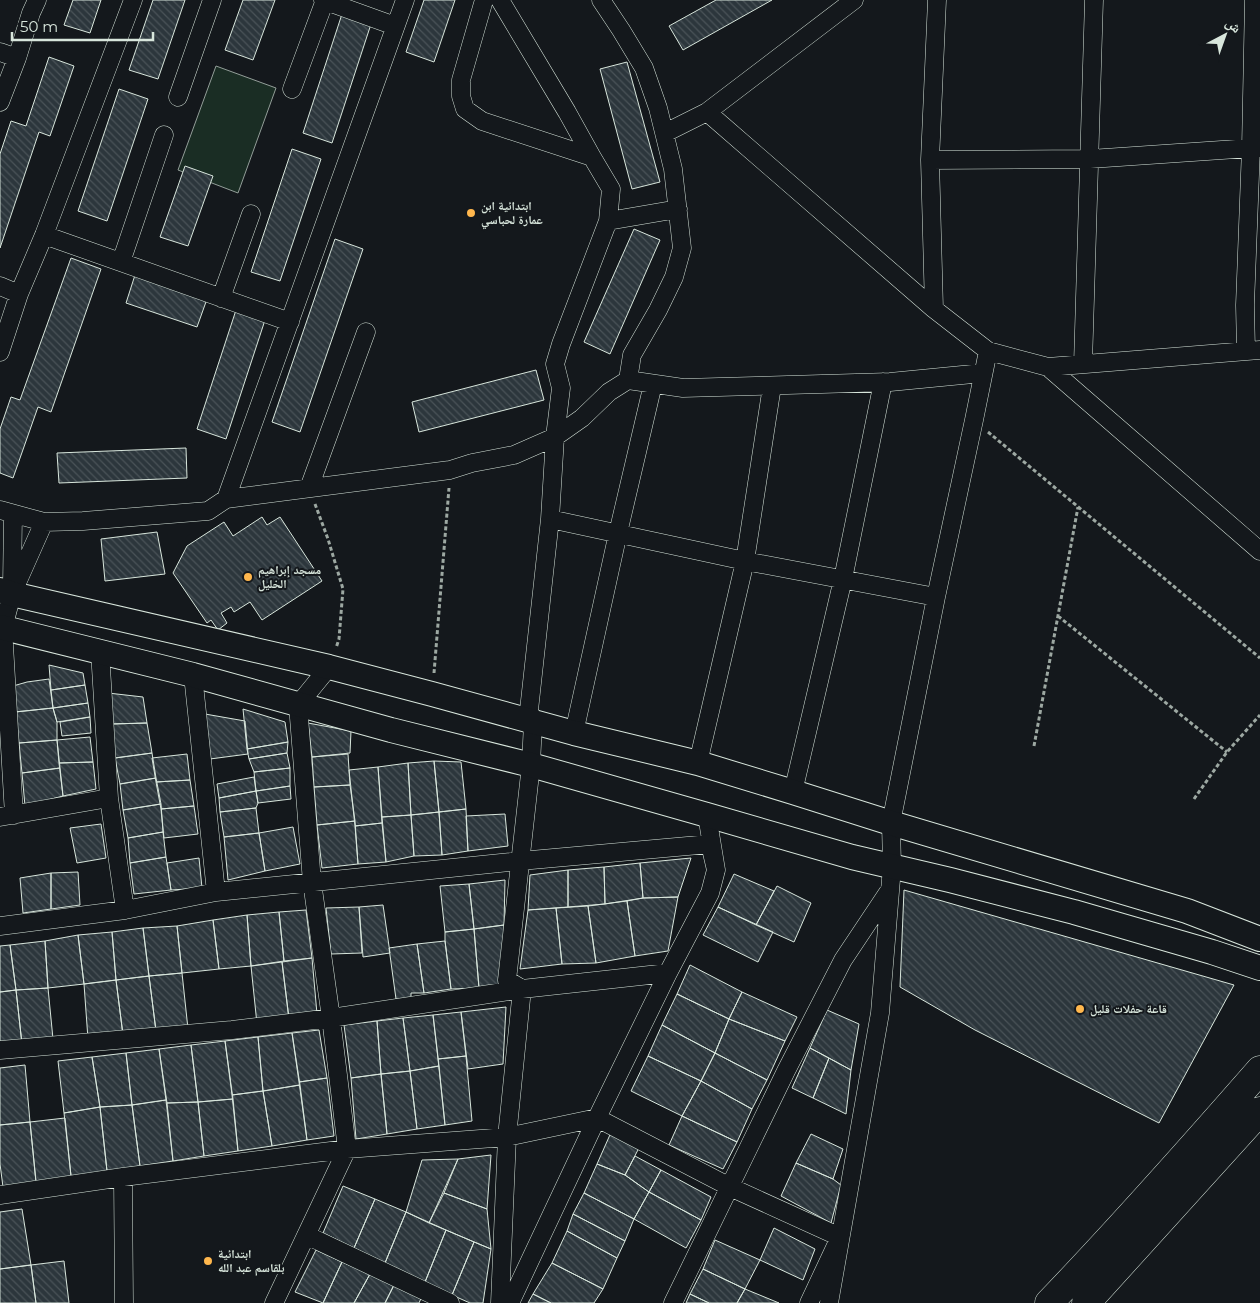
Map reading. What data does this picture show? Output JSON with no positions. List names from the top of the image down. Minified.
{"places":["ابتدائية ابن عمارة لحباسي","مسجد إبراهيم الخليل","قاعة حفلات قليل","ابتدائية بلقاسم عبد الله"],"scale_bar":"50 m","north":"top right"}
